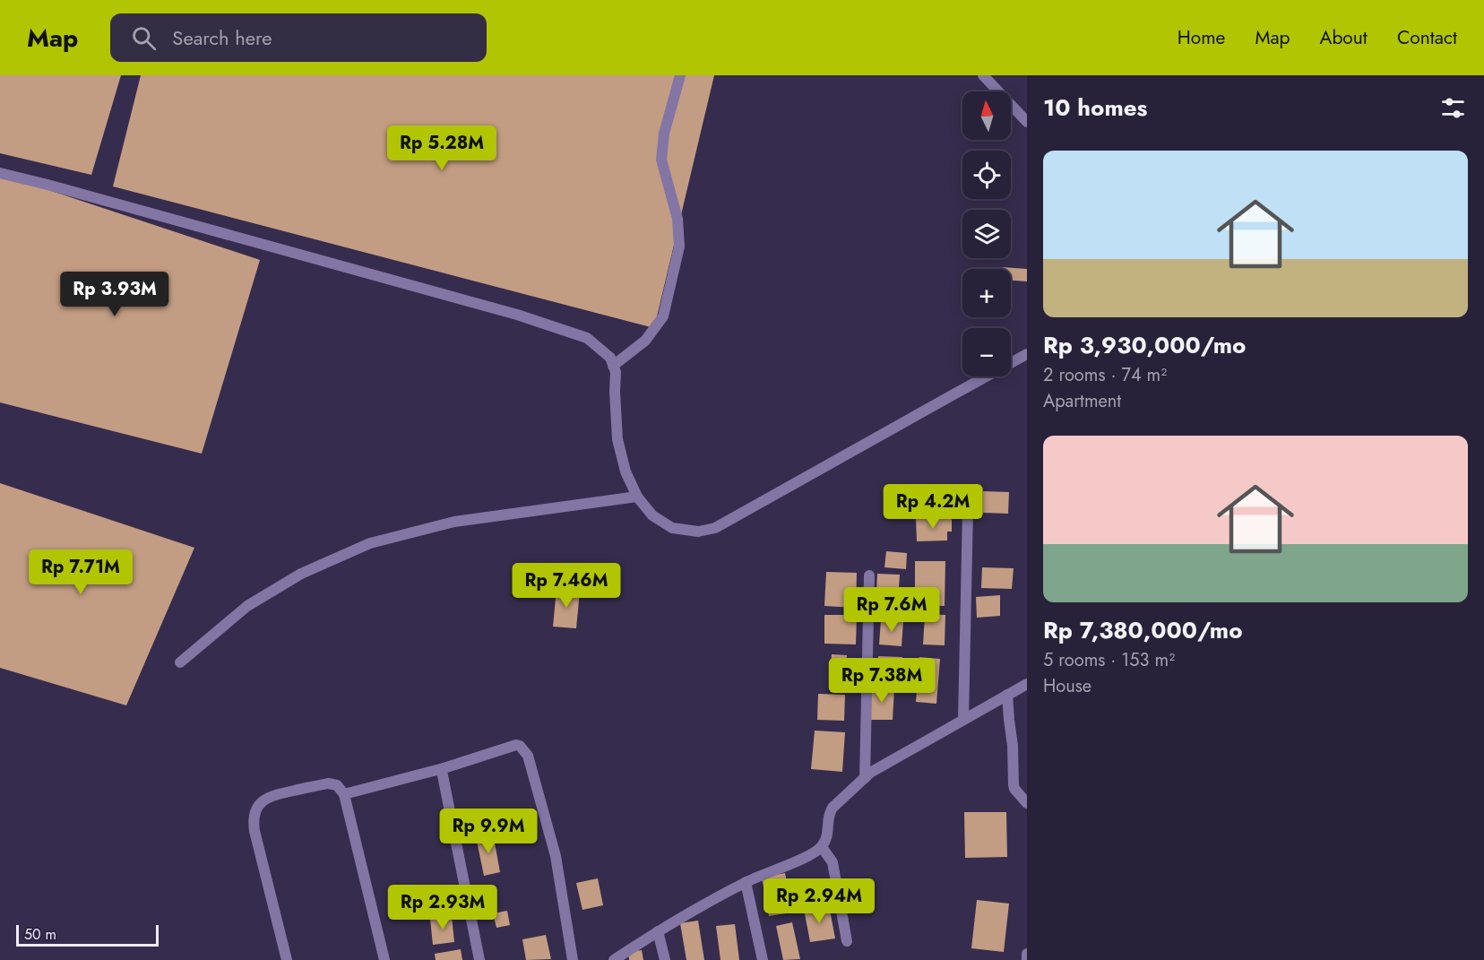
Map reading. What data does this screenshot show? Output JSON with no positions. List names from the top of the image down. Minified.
{"scale_bar":"50 m","north":"top","page":{"header":"Map","search":"Search here","nav":["Home","Map","About","Contact"],"heading":"10 homes","map_buttons":["+","−"],"price":["Rp 5.28M","Rp 3.93M","Rp 4.2M","Rp 7.71M","Rp 7.46M","Rp 7.6M","Rp 7.38M","Rp 9.9M","Rp 2.94M","Rp 2.93M"],"list":[{"name":"Rp 3,930,000/mo","note":"2 rooms · 74 m² · Apartment"},{"name":"Rp 7,380,000/mo","note":"5 rooms · 153 m² · House"}],"scale":"50 m"}}
